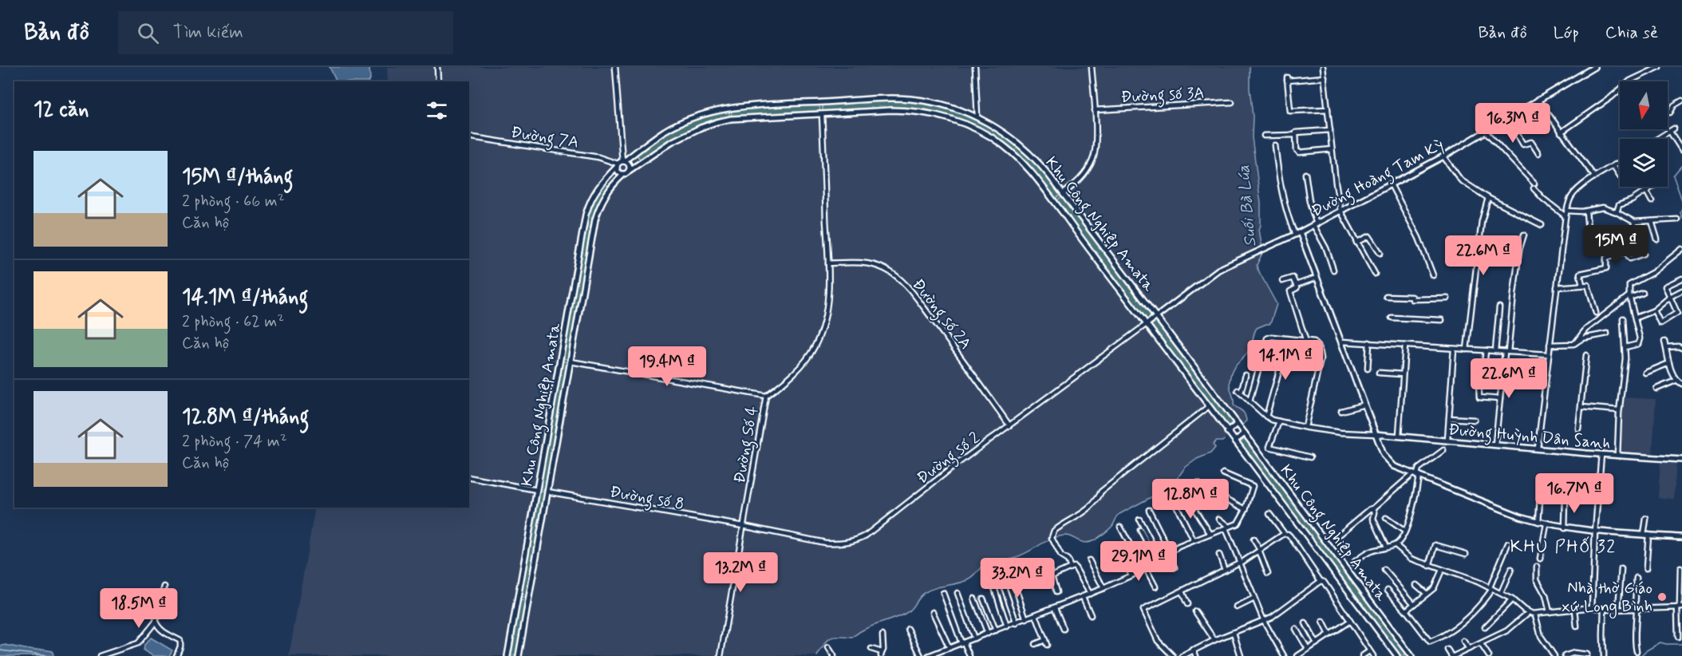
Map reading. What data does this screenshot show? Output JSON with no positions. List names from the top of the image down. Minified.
{"streets":{"street":["Đường số 3A","Đường 7A","Đường Hoàng Tam Kỳ","Khu Công Nghiệp Amata","Đường số 2A","Đường Huỳnh Dân Sanh","Đường Số 4","Đường số 2","Đường số 8"]},"crossings":[["Đường 7A","Khu Công Nghiệp Amata"],["Đường Hoàng Tam Kỳ","Khu Công Nghiệp Amata"],["Đường Hoàng Tam Kỳ","Đường số 2"],["Khu Công Nghiệp Amata","Đường Số 4"],["Khu Công Nghiệp Amata","Đường số 2"],["Khu Công Nghiệp Amata","Đường số 8"],["Đường số 2A","Đường Số 4"],["Đường số 2A","Đường số 2"],["Đường Số 4","Đường số 2"],["Đường Số 4","Đường số 8"],["Đường số 2","Đường số 8"]],"districts":["KHU PHỐ 32"],"water":["Suối Bà Lúa"],"places":["Nhà thờ Giáo xứ Long Bình"],"north":"bottom","page":{"header":"Bản đồ","search":"Tìm kiếm","nav":["Bản đồ","Lớp","Chia sẻ"],"heading":"12 căn","price":["16.3M ₫","15M ₫","22.6M ₫","14.1M ₫","19.4M ₫","22.6M ₫","16.7M ₫","12.8M ₫","29.1M ₫","13.2M ₫","33.2M ₫","18.5M ₫"],"list":[{"name":"15M ₫/tháng","note":"2 phòng · 66 m² · Căn hộ"},{"name":"14.1M ₫/tháng","note":"2 phòng · 62 m² · Căn hộ"},{"name":"12.8M ₫/tháng","note":"2 phòng · 74 m² · Căn hộ"}]}}
